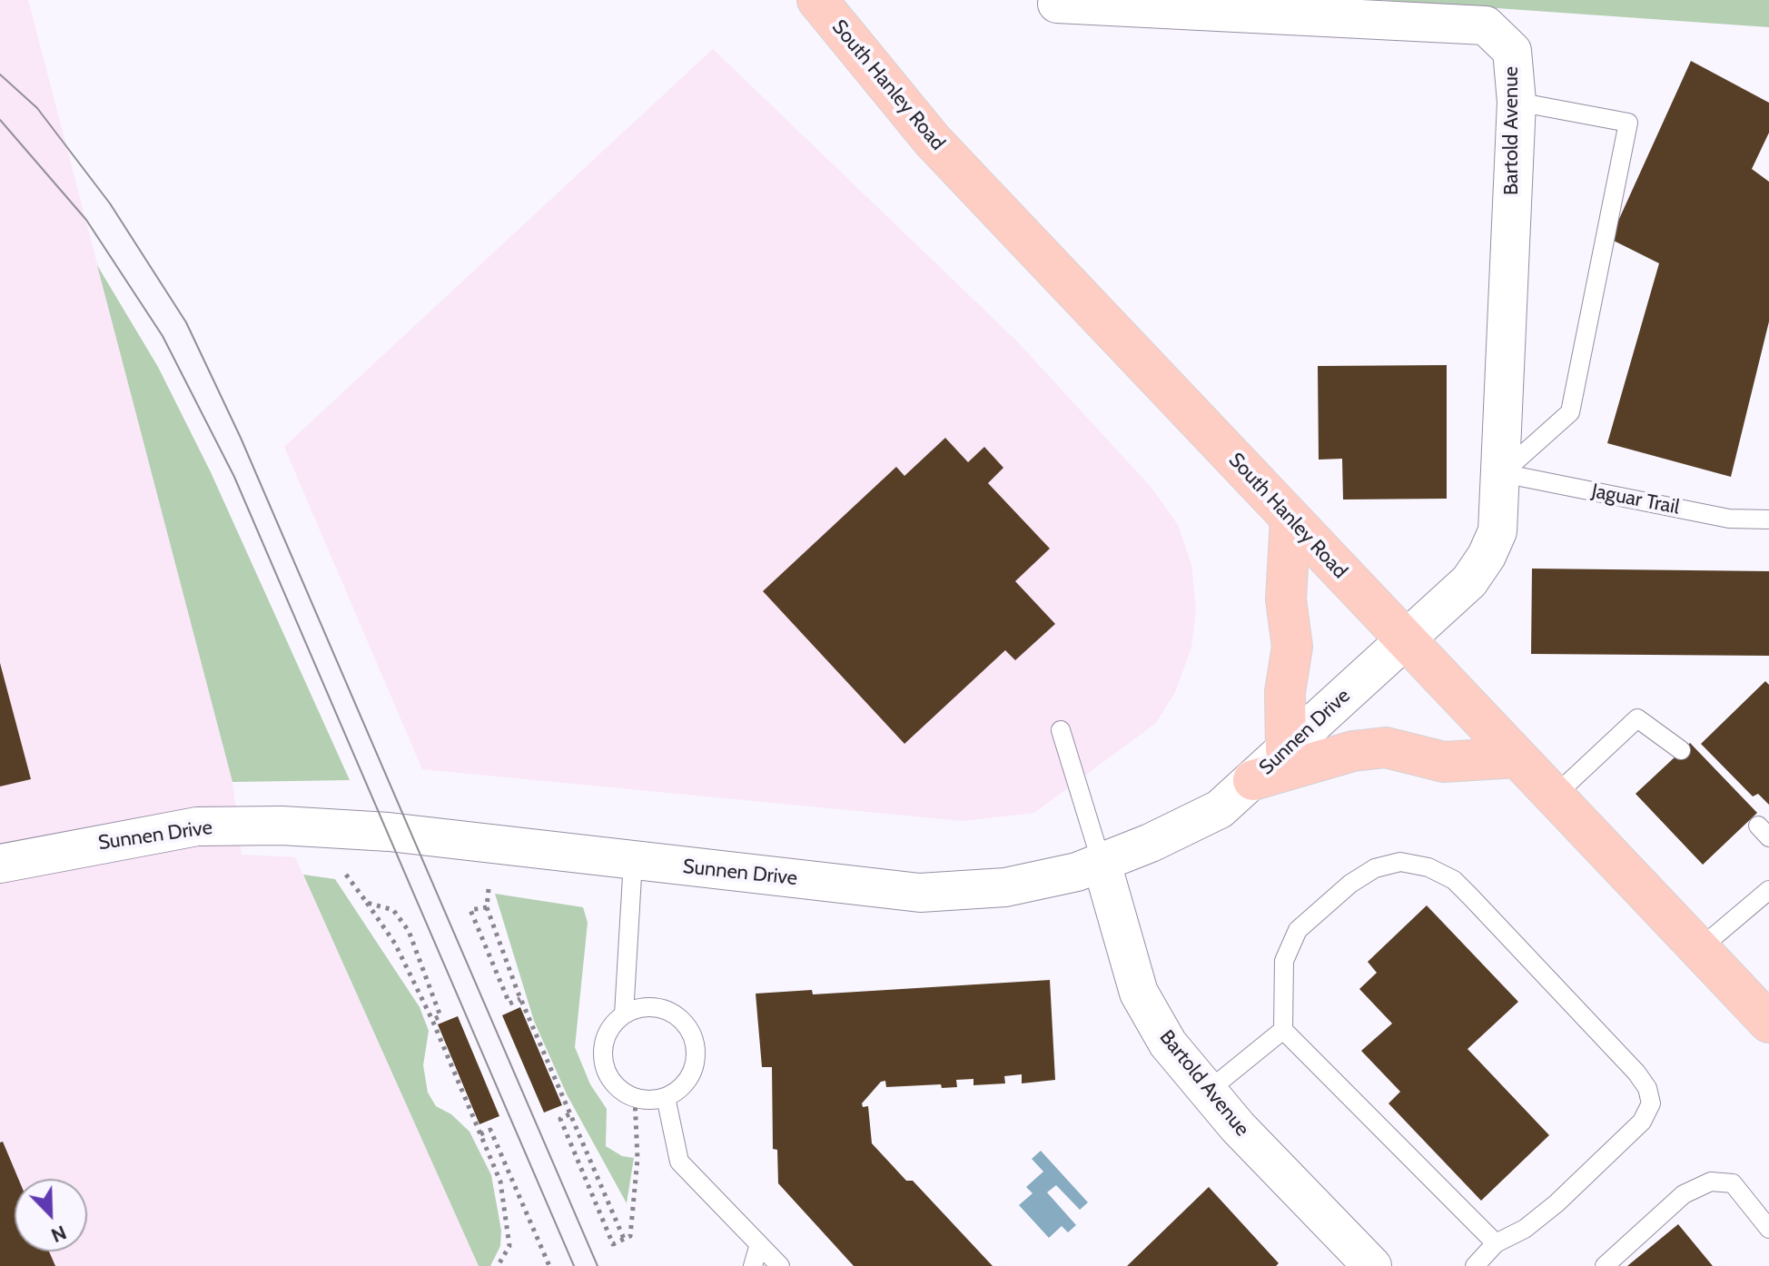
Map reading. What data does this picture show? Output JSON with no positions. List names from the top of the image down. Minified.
{"streets":{"main road":["South Hanley Road"],"street":["Bartold Avenue","Sunnen Drive"],"lane":["Jaguar Trail"]},"crossings":[["South Hanley Road","Bartold Avenue"],["South Hanley Road","Sunnen Drive"],["Bartold Avenue","Jaguar Trail"],["Bartold Avenue","Sunnen Drive"]],"north":"bottom right"}
